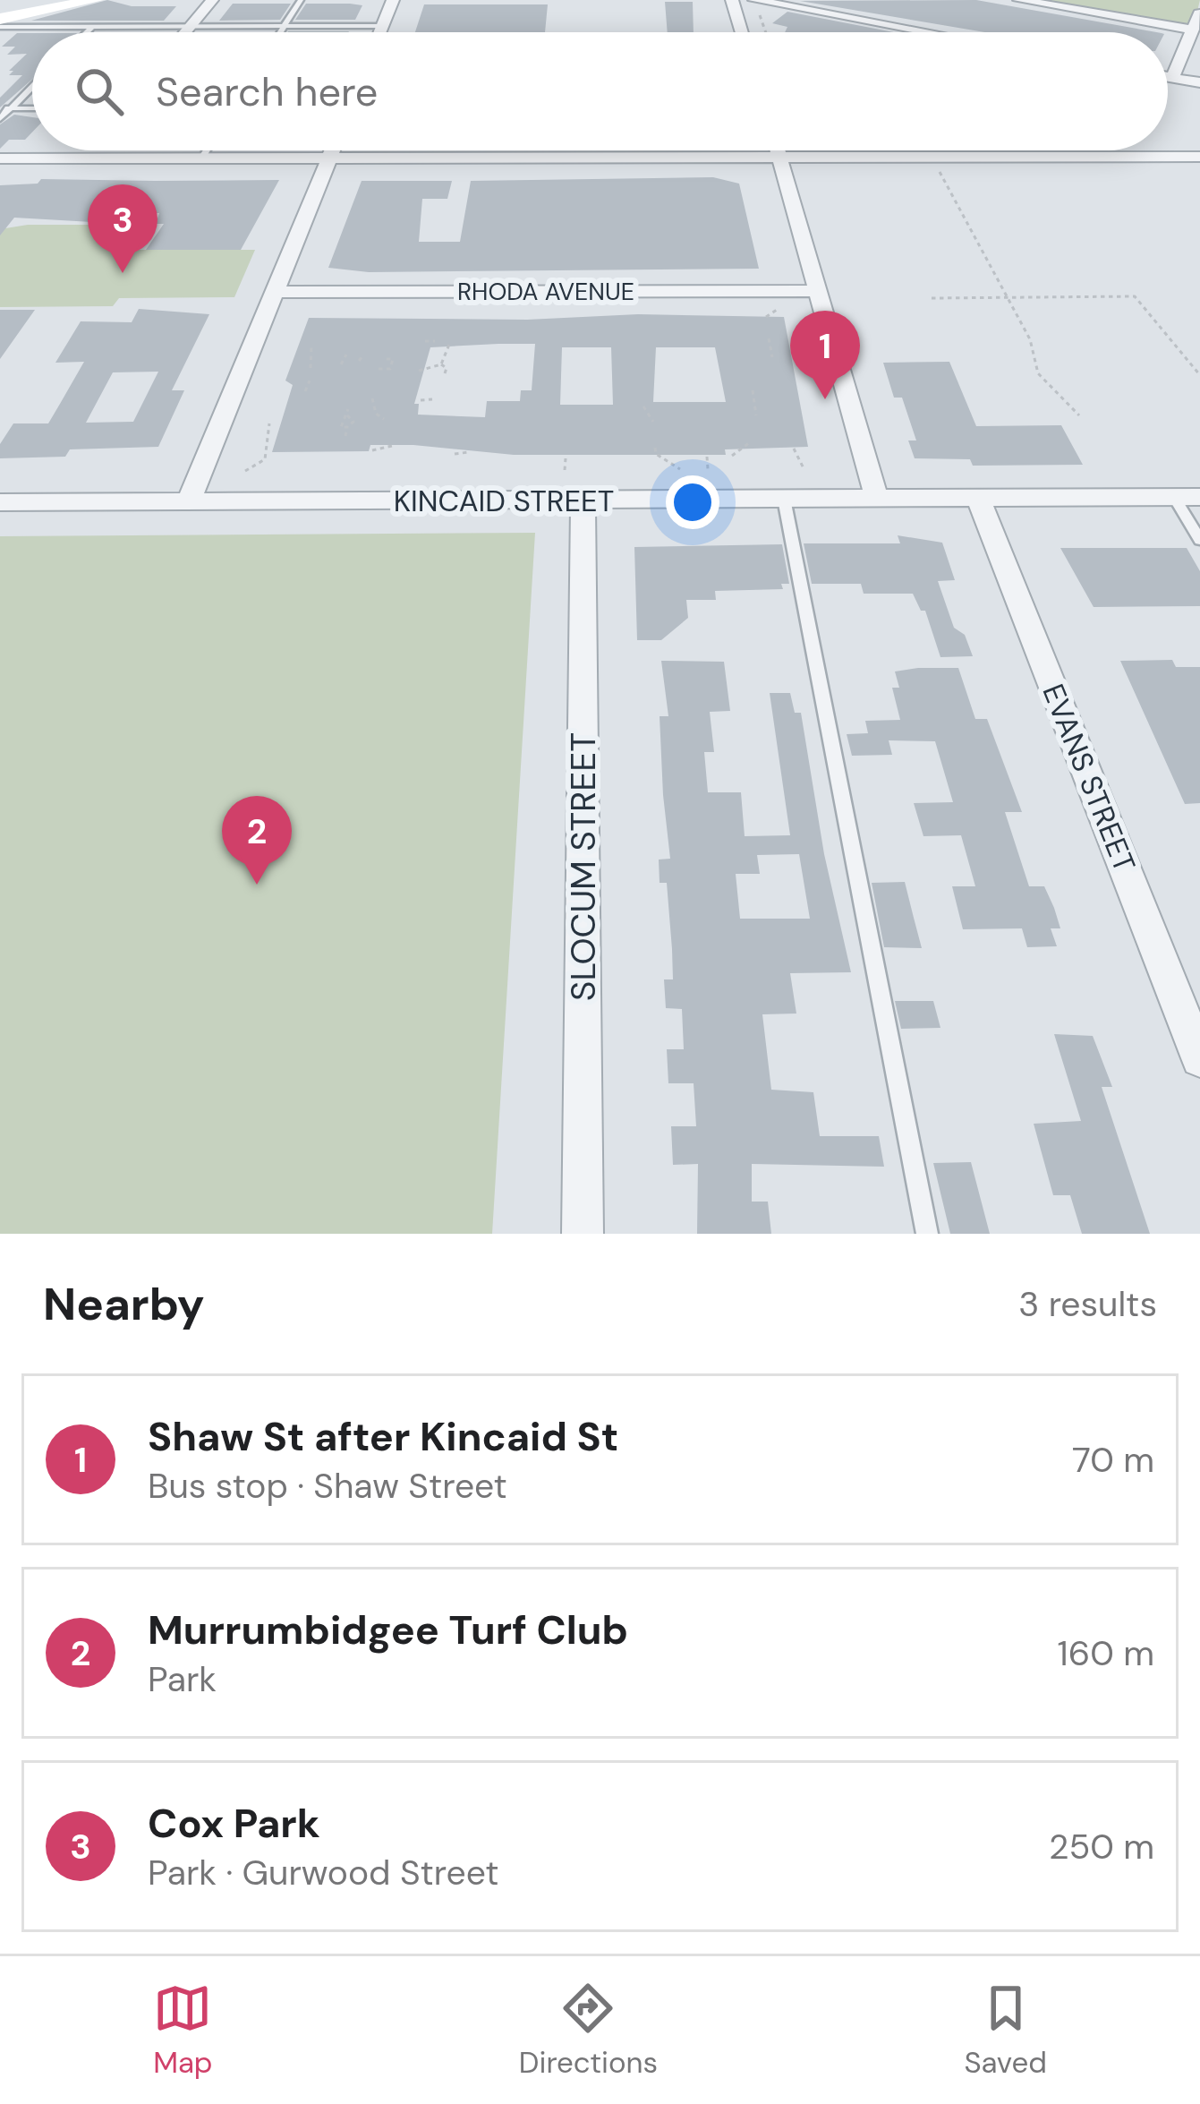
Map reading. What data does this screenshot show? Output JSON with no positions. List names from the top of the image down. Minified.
{"streets":{"street":["RHODA AVENUE","KINCAID STREET","EVANS STREET","SLOCUM STREET"]},"crossings":[["KINCAID STREET","EVANS STREET"],["KINCAID STREET","SLOCUM STREET"]],"page":{"search":"Search here","pins":["3","1","2"],"heading":["Nearby","3 results"],"list":[{"mark":"1","name":"Shaw St after Kincaid St","note":"Bus stop · Shaw Street","value":"70 m"},{"mark":"2","name":"Murrumbidgee Turf Club","note":"Park","value":"160 m"},{"mark":"3","name":"Cox Park","note":"Park · Gurwood Street","value":"250 m"}],"nav":["Map","Directions","Saved"]}}
